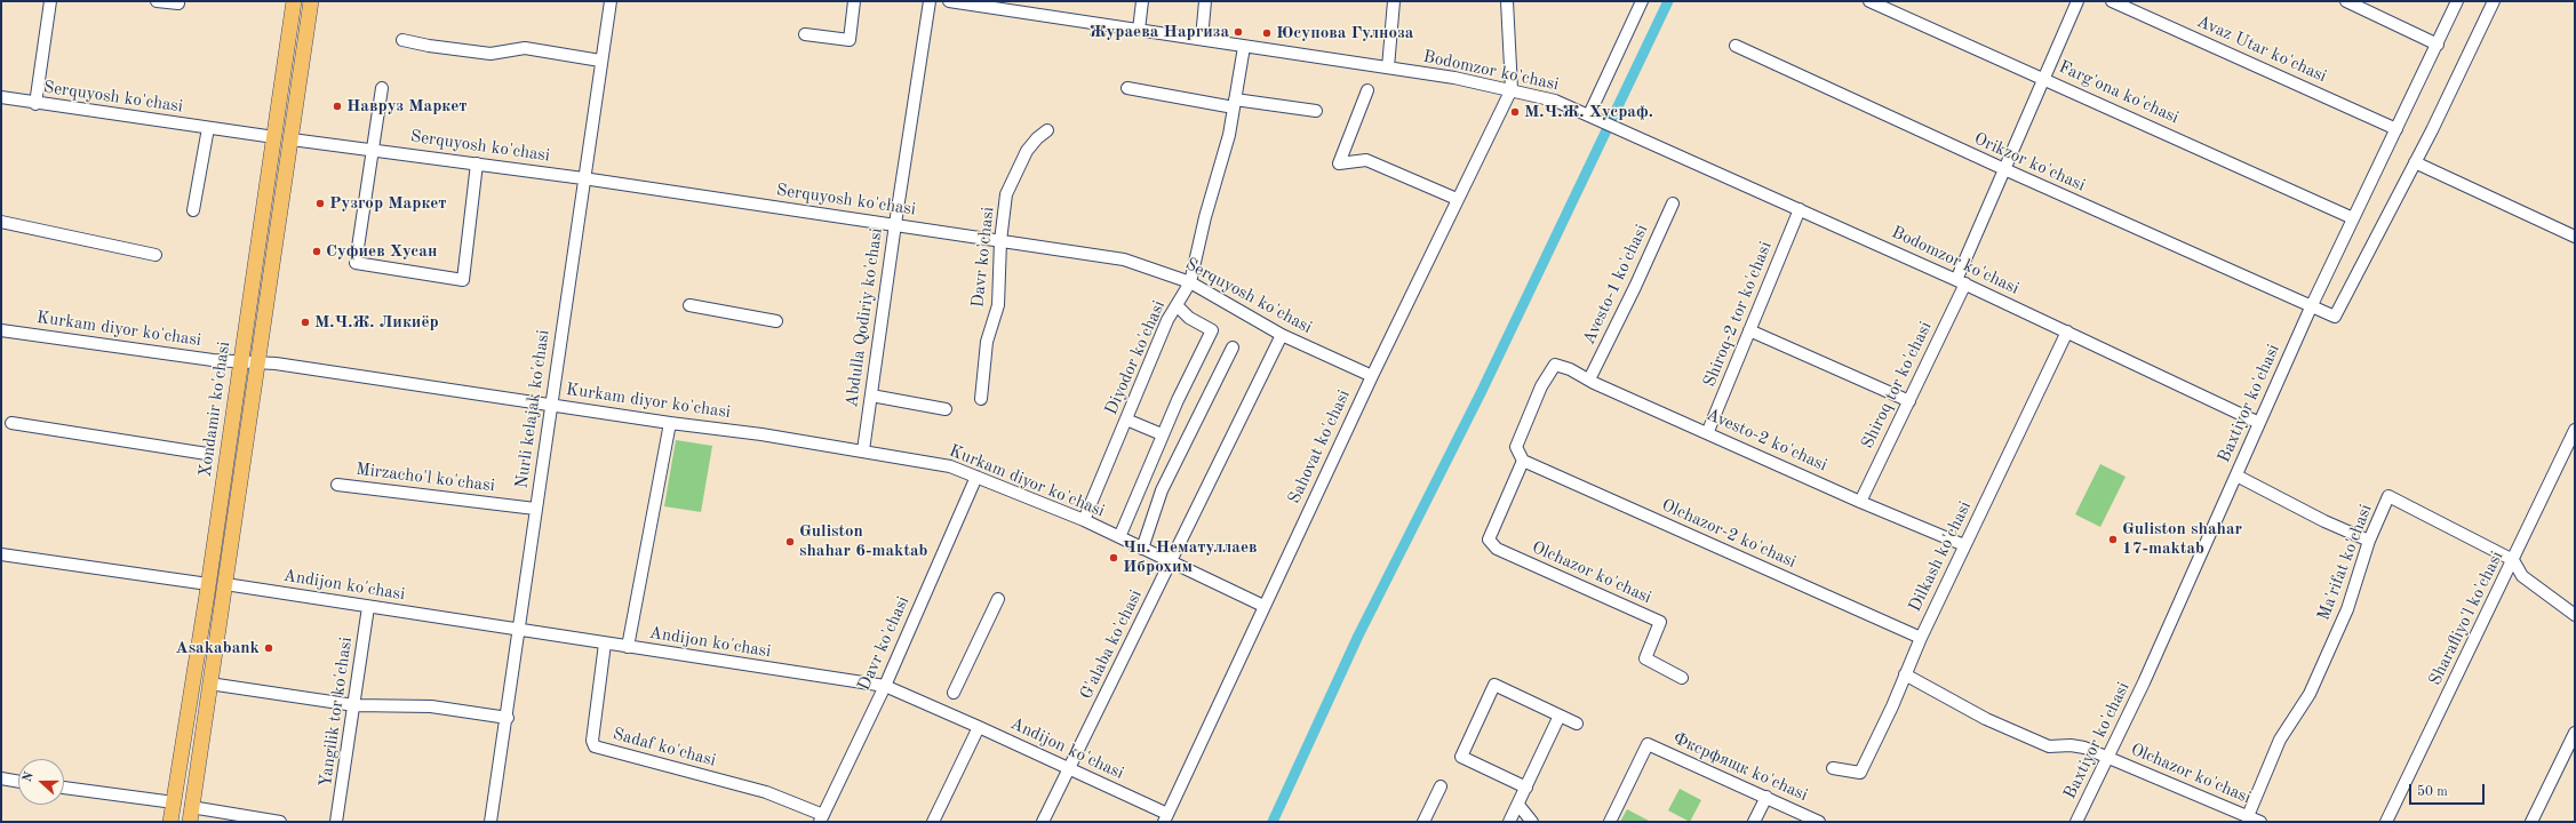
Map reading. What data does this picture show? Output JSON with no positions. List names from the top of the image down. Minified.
{"streets":{"main road":["Xondamir ko'chasi"],"street":["Avaz Utar ko'chasi","Bodomzor ko'chasi","Farg'ona ko'chasi","Serquyosh ko'chasi","Orikzor ko'chasi","Davr ko'chasi","Avesto-1 ko'chasi","Shiroq-2 tor ko'chasi","Abdulla Qodiriy ko'chasi","Kurkam diyor ko'chasi","Diyodor ko'chasi","Shiroq tor ko'chasi","Baxtiyor ko'chasi","Nurli kelajak ko'chasi","Avesto-2 ko'chasi","Sahovat ko'chasi","Mirzacho'l ko'chasi","Olchazor-2 ko'chasi","Dilkash ko'chasi","Ma'rifat ko'chasi","Olchazor ko'chasi","Andijon ko'chasi","Sharafliyo'l ko'chasi","G'alaba ko'chasi","Yangilik tor ko'chasi","Sadaf ko'chasi","Фксрфящк ko'chasi"]},"crossings":[["Avaz Utar ko'chasi","Baxtiyor ko'chasi"],["Bodomzor ko'chasi","Shiroq-2 tor ko'chasi"],["Bodomzor ko'chasi","Diyodor ko'chasi"],["Bodomzor ko'chasi","Shiroq tor ko'chasi"],["Bodomzor ko'chasi","Baxtiyor ko'chasi"],["Bodomzor ko'chasi","Sahovat ko'chasi"],["Bodomzor ko'chasi","Dilkash ko'chasi"],["Farg'ona ko'chasi","Shiroq tor ko'chasi"],["Farg'ona ko'chasi","Baxtiyor ko'chasi"],["Serquyosh ko'chasi","Davr ko'chasi"],["Serquyosh ko'chasi","Abdulla Qodiriy ko'chasi"],["Serquyosh ko'chasi","Diyodor ko'chasi"],["Serquyosh ko'chasi","Xondamir ko'chasi"],["Serquyosh ko'chasi","Nurli kelajak ko'chasi"],["Serquyosh ko'chasi","Sahovat ko'chasi"],["Serquyosh ko'chasi","G'alaba ko'chasi"],["Orikzor ko'chasi","Shiroq tor ko'chasi"],["Orikzor ko'chasi","Baxtiyor ko'chasi"],["Davr ko'chasi","Kurkam diyor ko'chasi"],["Davr ko'chasi","Andijon ko'chasi"],["Davr ko'chasi","Sadaf ko'chasi"],["Avesto-1 ko'chasi","Avesto-2 ko'chasi"],["Shiroq-2 tor ko'chasi","Avesto-2 ko'chasi"],["Abdulla Qodiriy ko'chasi","Kurkam diyor ko'chasi"],["Kurkam diyor ko'chasi","Diyodor ko'chasi"],["Kurkam diyor ko'chasi","Xondamir ko'chasi"],["Kurkam diyor ko'chasi","Nurli kelajak ko'chasi"],["Kurkam diyor ko'chasi","Sahovat ko'chasi"],["Kurkam diyor ko'chasi","G'alaba ko'chasi"],["Shiroq tor ko'chasi","Avesto-2 ko'chasi"],["Baxtiyor ko'chasi","Olchazor ko'chasi"],["Xondamir ko'chasi","Andijon ko'chasi"],["Nurli kelajak ko'chasi","Mirzacho'l ko'chasi"],["Nurli kelajak ko'chasi","Andijon ko'chasi"],["Avesto-2 ko'chasi","Olchazor-2 ko'chasi"],["Avesto-2 ko'chasi","Dilkash ko'chasi"],["Avesto-2 ko'chasi","Olchazor ko'chasi"],["Sahovat ko'chasi","Andijon ko'chasi"],["Olchazor-2 ko'chasi","Dilkash ko'chasi"],["Olchazor-2 ko'chasi","Olchazor ko'chasi"],["Dilkash ko'chasi","Olchazor ko'chasi"],["Ma'rifat ko'chasi","Olchazor ko'chasi"],["Ma'rifat ko'chasi","Sharafliyo'l ko'chasi"],["Andijon ko'chasi","G'alaba ko'chasi"],["Andijon ko'chasi","Yangilik tor ko'chasi"],["Andijon ko'chasi","Sadaf ko'chasi"]],"places":["Жураева Наргиза","Юсупова Гулноза","Навруз Маркет","М.Ч.Ж. Хусраф.","Рузгор Маркет","Суфиев Хусан","М.Ч.Ж. Ликиёр","Guliston shahar 17-maktab","Guliston shahar 6-maktab","Чп. Нематуллаев Иброхим","Asakabank"],"scale_bar":"50 m","north":"left"}
